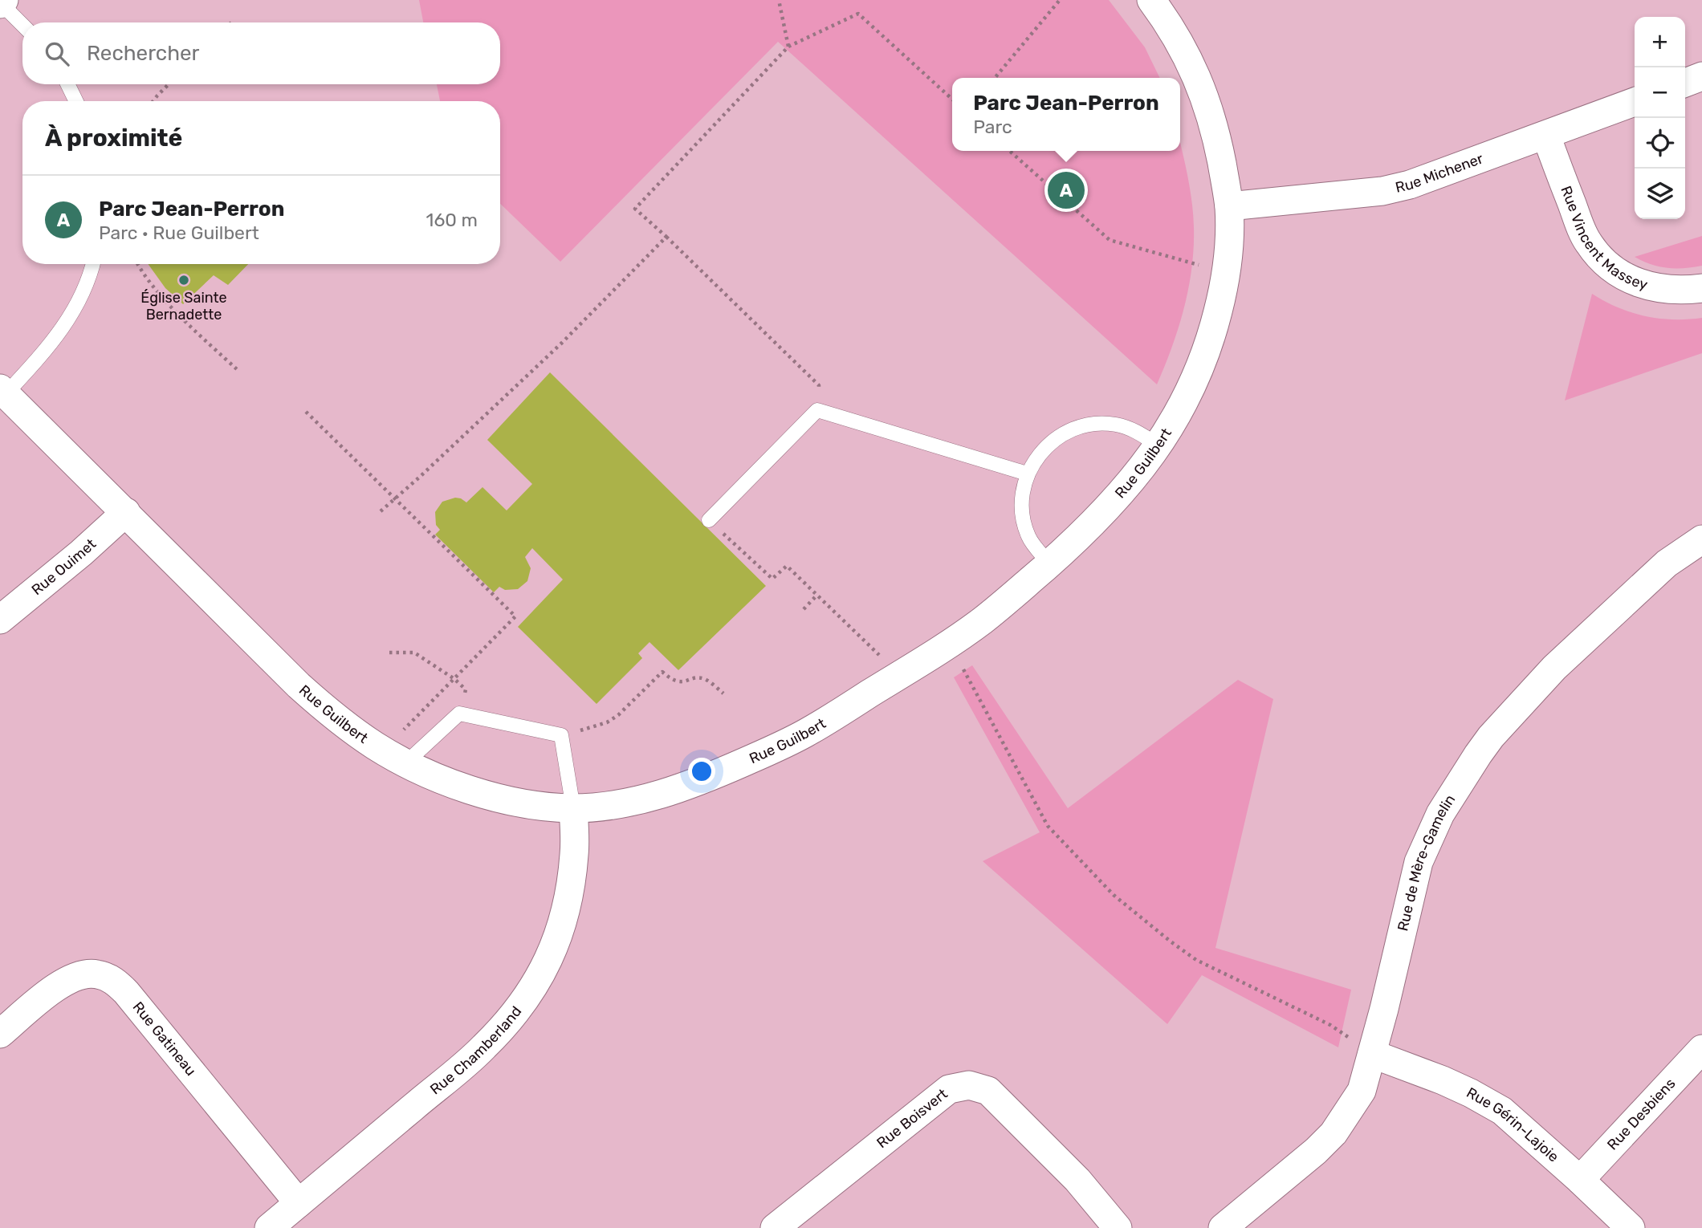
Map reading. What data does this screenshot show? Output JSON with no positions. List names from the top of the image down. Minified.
{"streets":{"street":["Rue Michener","Rue Vincent Massey","Rue Guilbert","Rue Ouimet","Rue de Mère-Gamelin","Rue Gatineau","Rue Chamberland","Rue Desbiens","Rue Boisvert","Rue Gérin-Lajoie"]},"crossings":[["Rue Michener","Rue Vincent Massey"],["Rue Michener","Rue Guilbert"],["Rue Guilbert","Rue Ouimet"],["Rue Guilbert","Rue Chamberland"],["Rue de Mère-Gamelin","Rue Gérin-Lajoie"],["Rue Gatineau","Rue Chamberland"],["Rue Desbiens","Rue Gérin-Lajoie"]],"places":["Église Sainte Bernadette"],"page":{"map_buttons":["+","−"],"search":"Rechercher","popup":["Parc Jean-Perron","Parc"],"heading":"À proximité","pins":"A","list":[{"mark":"A","name":"Parc Jean-Perron","note":"Parc · Rue Guilbert","value":"160 m"}]}}
